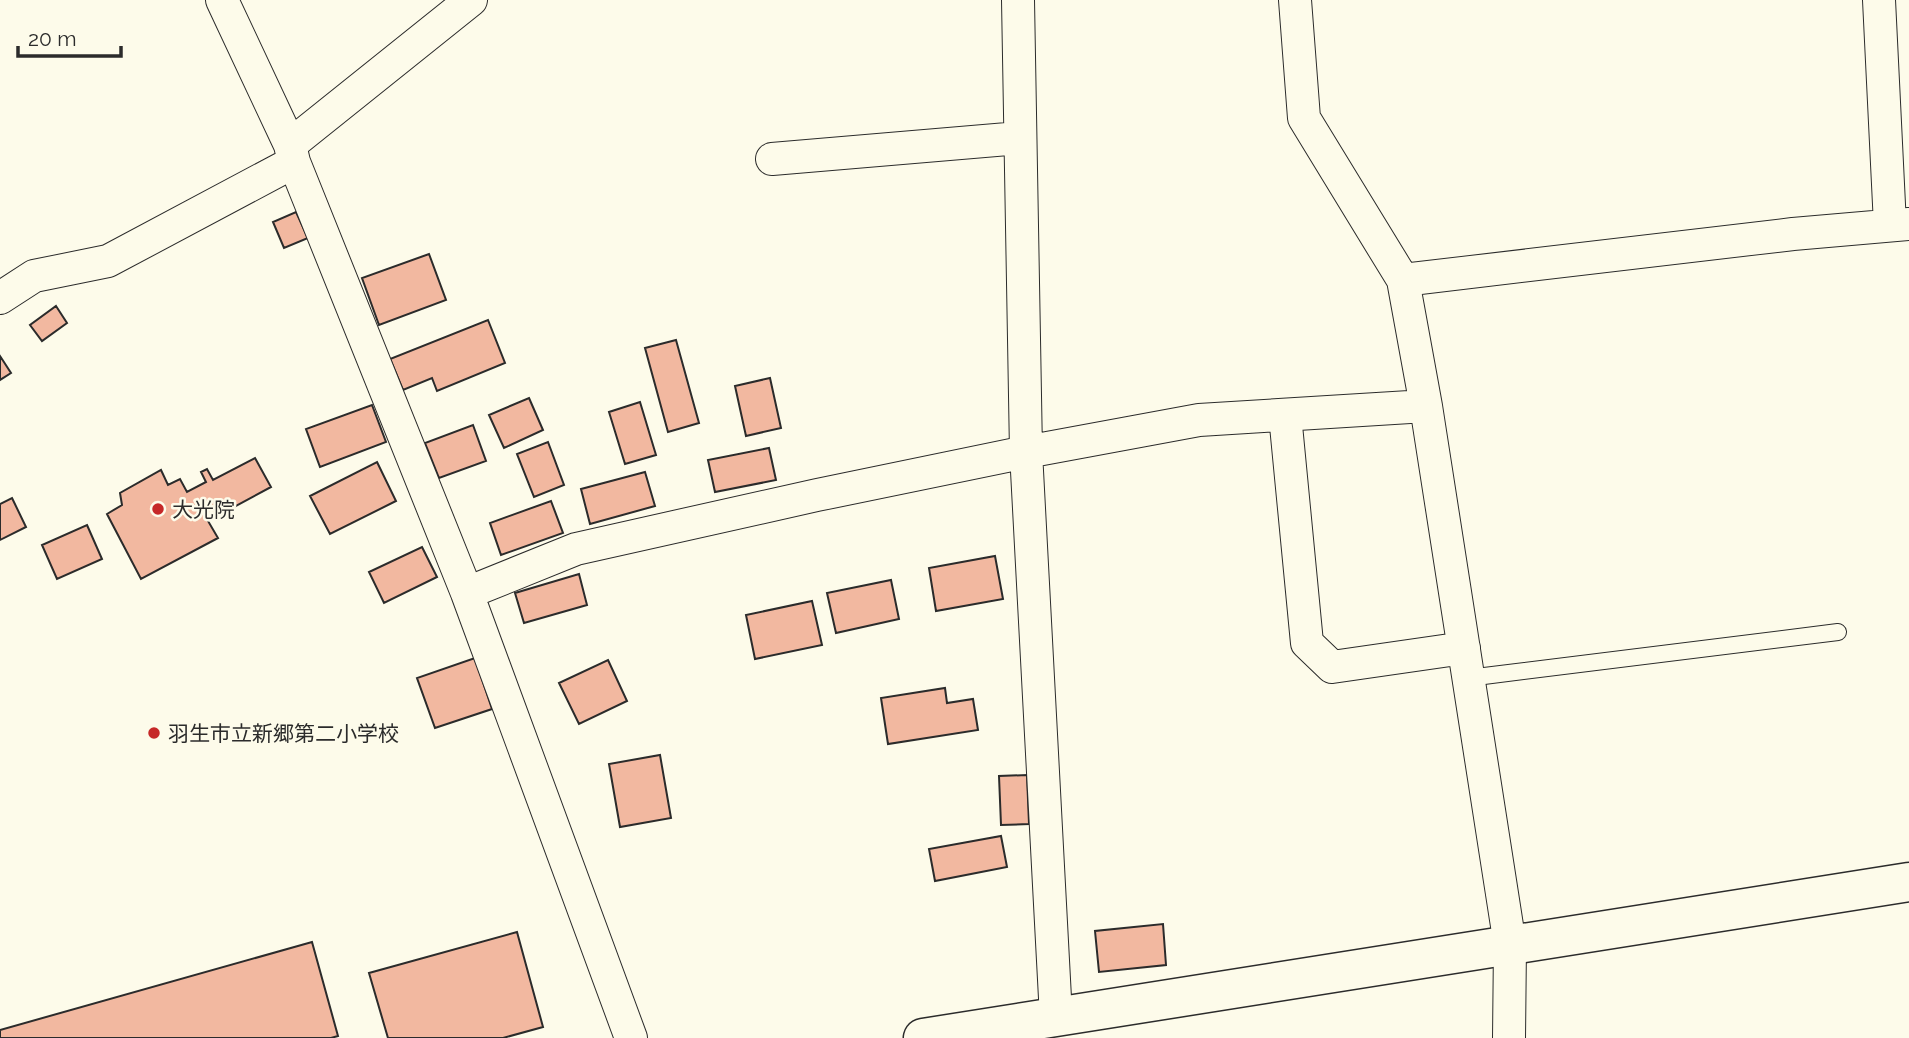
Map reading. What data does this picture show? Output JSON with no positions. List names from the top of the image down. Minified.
{"places":["大光院","羽生市立新郷第二小学校"],"scale_bar":"20 m"}
